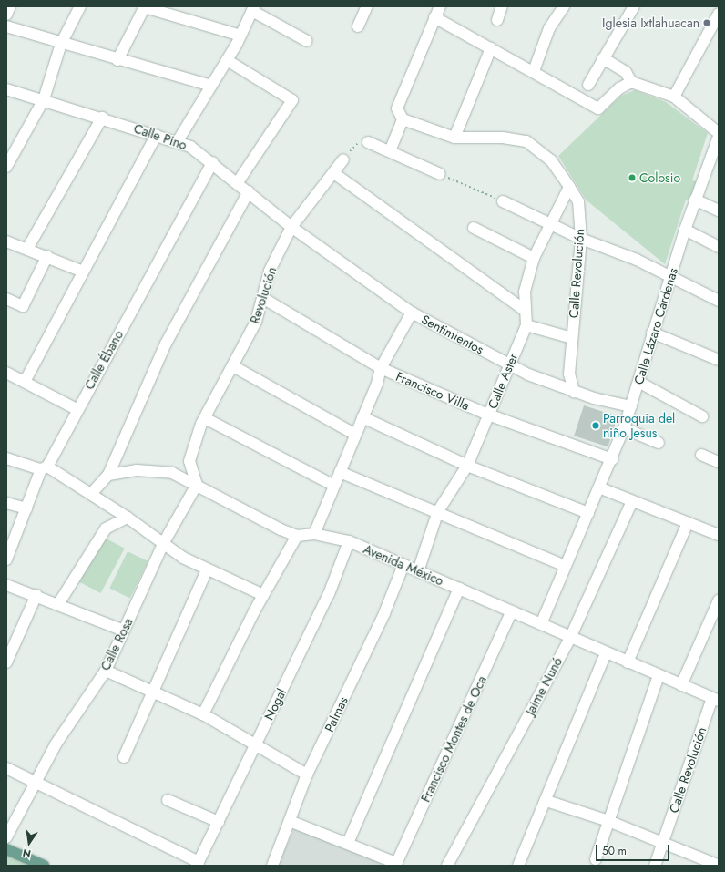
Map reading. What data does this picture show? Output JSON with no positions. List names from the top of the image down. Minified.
{"streets":{"street":["Calle Pino","Calle Revolución","Revolución","Calle Lázaro Cárdenas","Sentimientos","Calle Ébano","Calle Aster","Francisco Villa","Avenida México","Calle Rosa","Jaime Nunó","Nogal","Palmas","Francisco Montes de Oca"]},"crossings":[["Calle Pino","Revolución"],["Calle Pino","Sentimientos"],["Calle Pino","Calle Ébano"],["Calle Revolución","Sentimientos"],["Calle Revolución","Calle Aster"],["Calle Revolución","Avenida México"],["Revolución","Sentimientos"],["Revolución","Francisco Villa"],["Revolución","Calle Rosa"],["Calle Lázaro Cárdenas","Sentimientos"],["Calle Lázaro Cárdenas","Francisco Villa"],["Calle Lázaro Cárdenas","Avenida México"],["Sentimientos","Calle Aster"],["Calle Aster","Francisco Villa"],["Calle Aster","Avenida México"],["Avenida México","Jaime Nunó"],["Avenida México","Nogal"],["Avenida México","Palmas"],["Avenida México","Francisco Montes de Oca"]],"places":["Iglesia Ixtlahuacan","Colosio","Parroquia del niño Jesus"],"scale_bar":"50 m","north":"bottom"}
